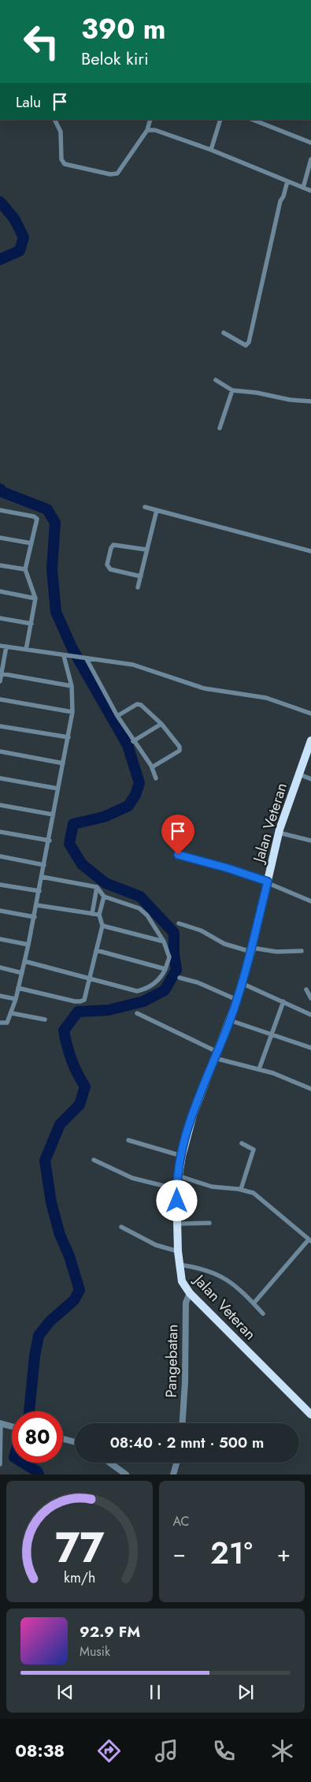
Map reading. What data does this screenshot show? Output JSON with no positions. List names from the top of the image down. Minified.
{"streets":{"highway":["Jalan Veteran"],"street":["Pangebatan"]},"crossings":[["Jalan Veteran","Pangebatan"]],"page":{"turn":["390 m","Belok kiri"],"then":"Lalu","limit":"80","trip":"08:40 · 2 mnt · 500 m","tile":"AC","heat":["−","21°","+"],"song":["92.9 FM","Musik"],"tabs":"08:38","gauge":["77","km/h"]}}
